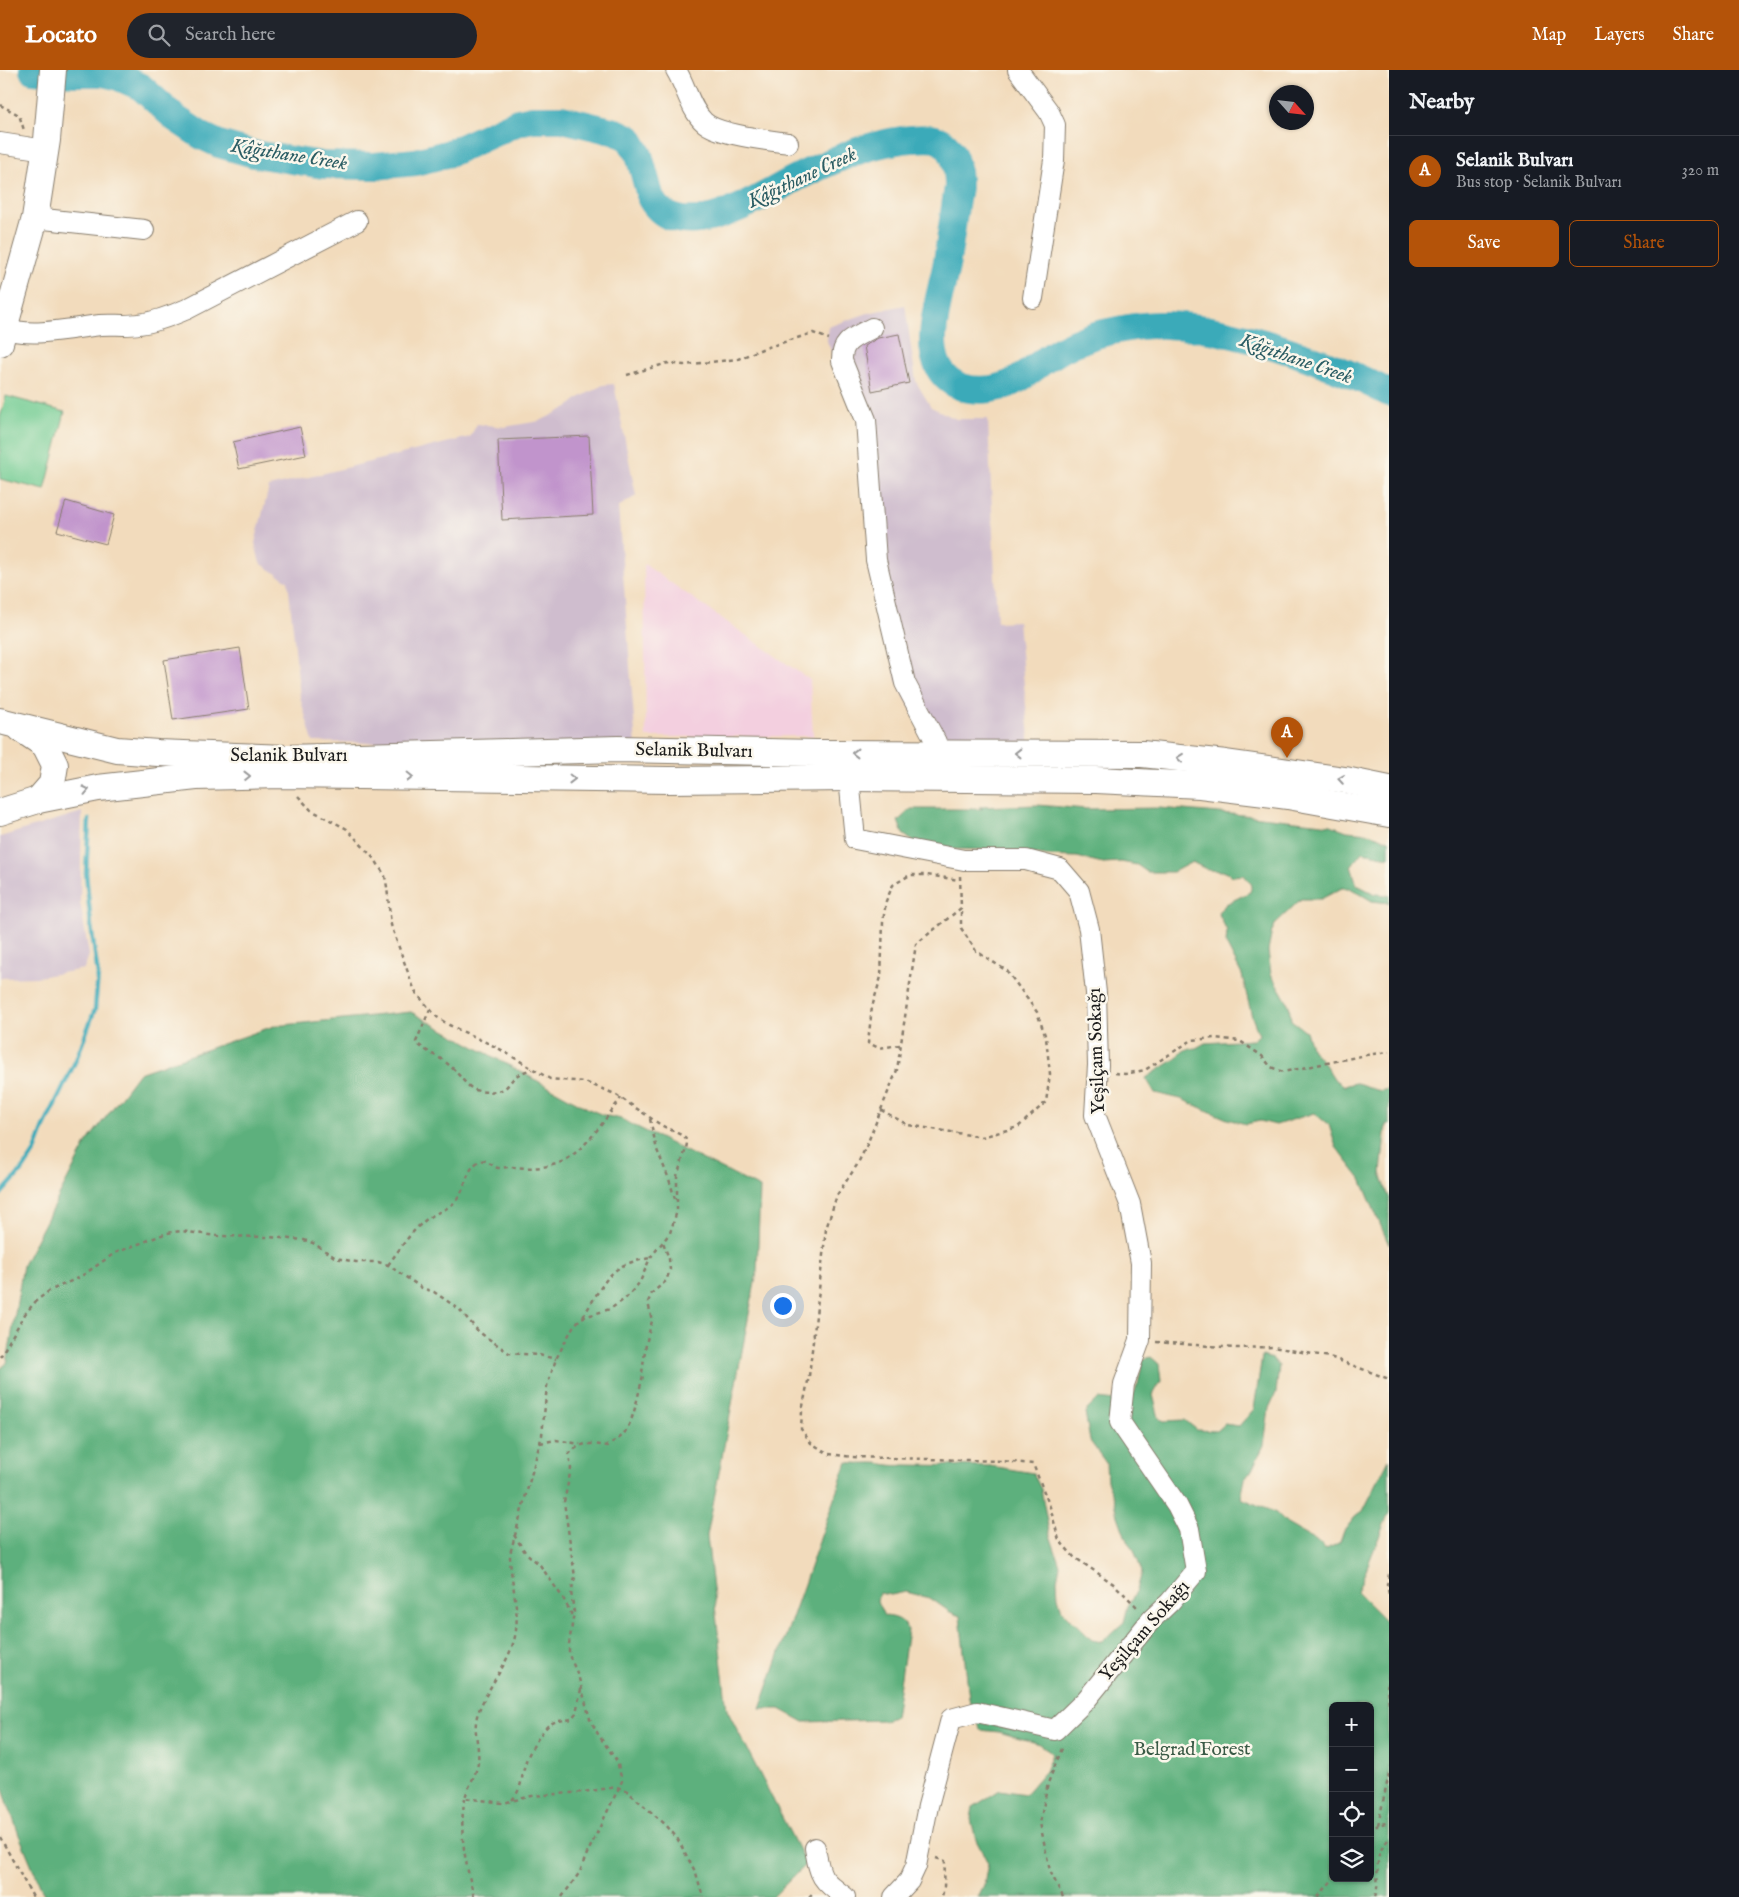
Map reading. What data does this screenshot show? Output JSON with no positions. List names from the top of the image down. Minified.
{"streets":{"main road":["Selanik Bulvarı"],"street":["Yeşilçam Sokağı"]},"crossings":[["Selanik Bulvarı","Yeşilçam Sokağı"]],"water":["Kâğıthane Creek"],"parks":["Belgrad Forest"],"north":"bottom right","page":{"header":"Locato","search":"Search here","nav":["Map","Layers","Share"],"heading":"Nearby","list":[{"mark":"A","name":"Selanik Bulvarı","note":"Bus stop · Selanik Bulvarı","value":"320 m"}],"buttons":["Save","Share"],"pins":"A","map_buttons":["+","−"]}}
